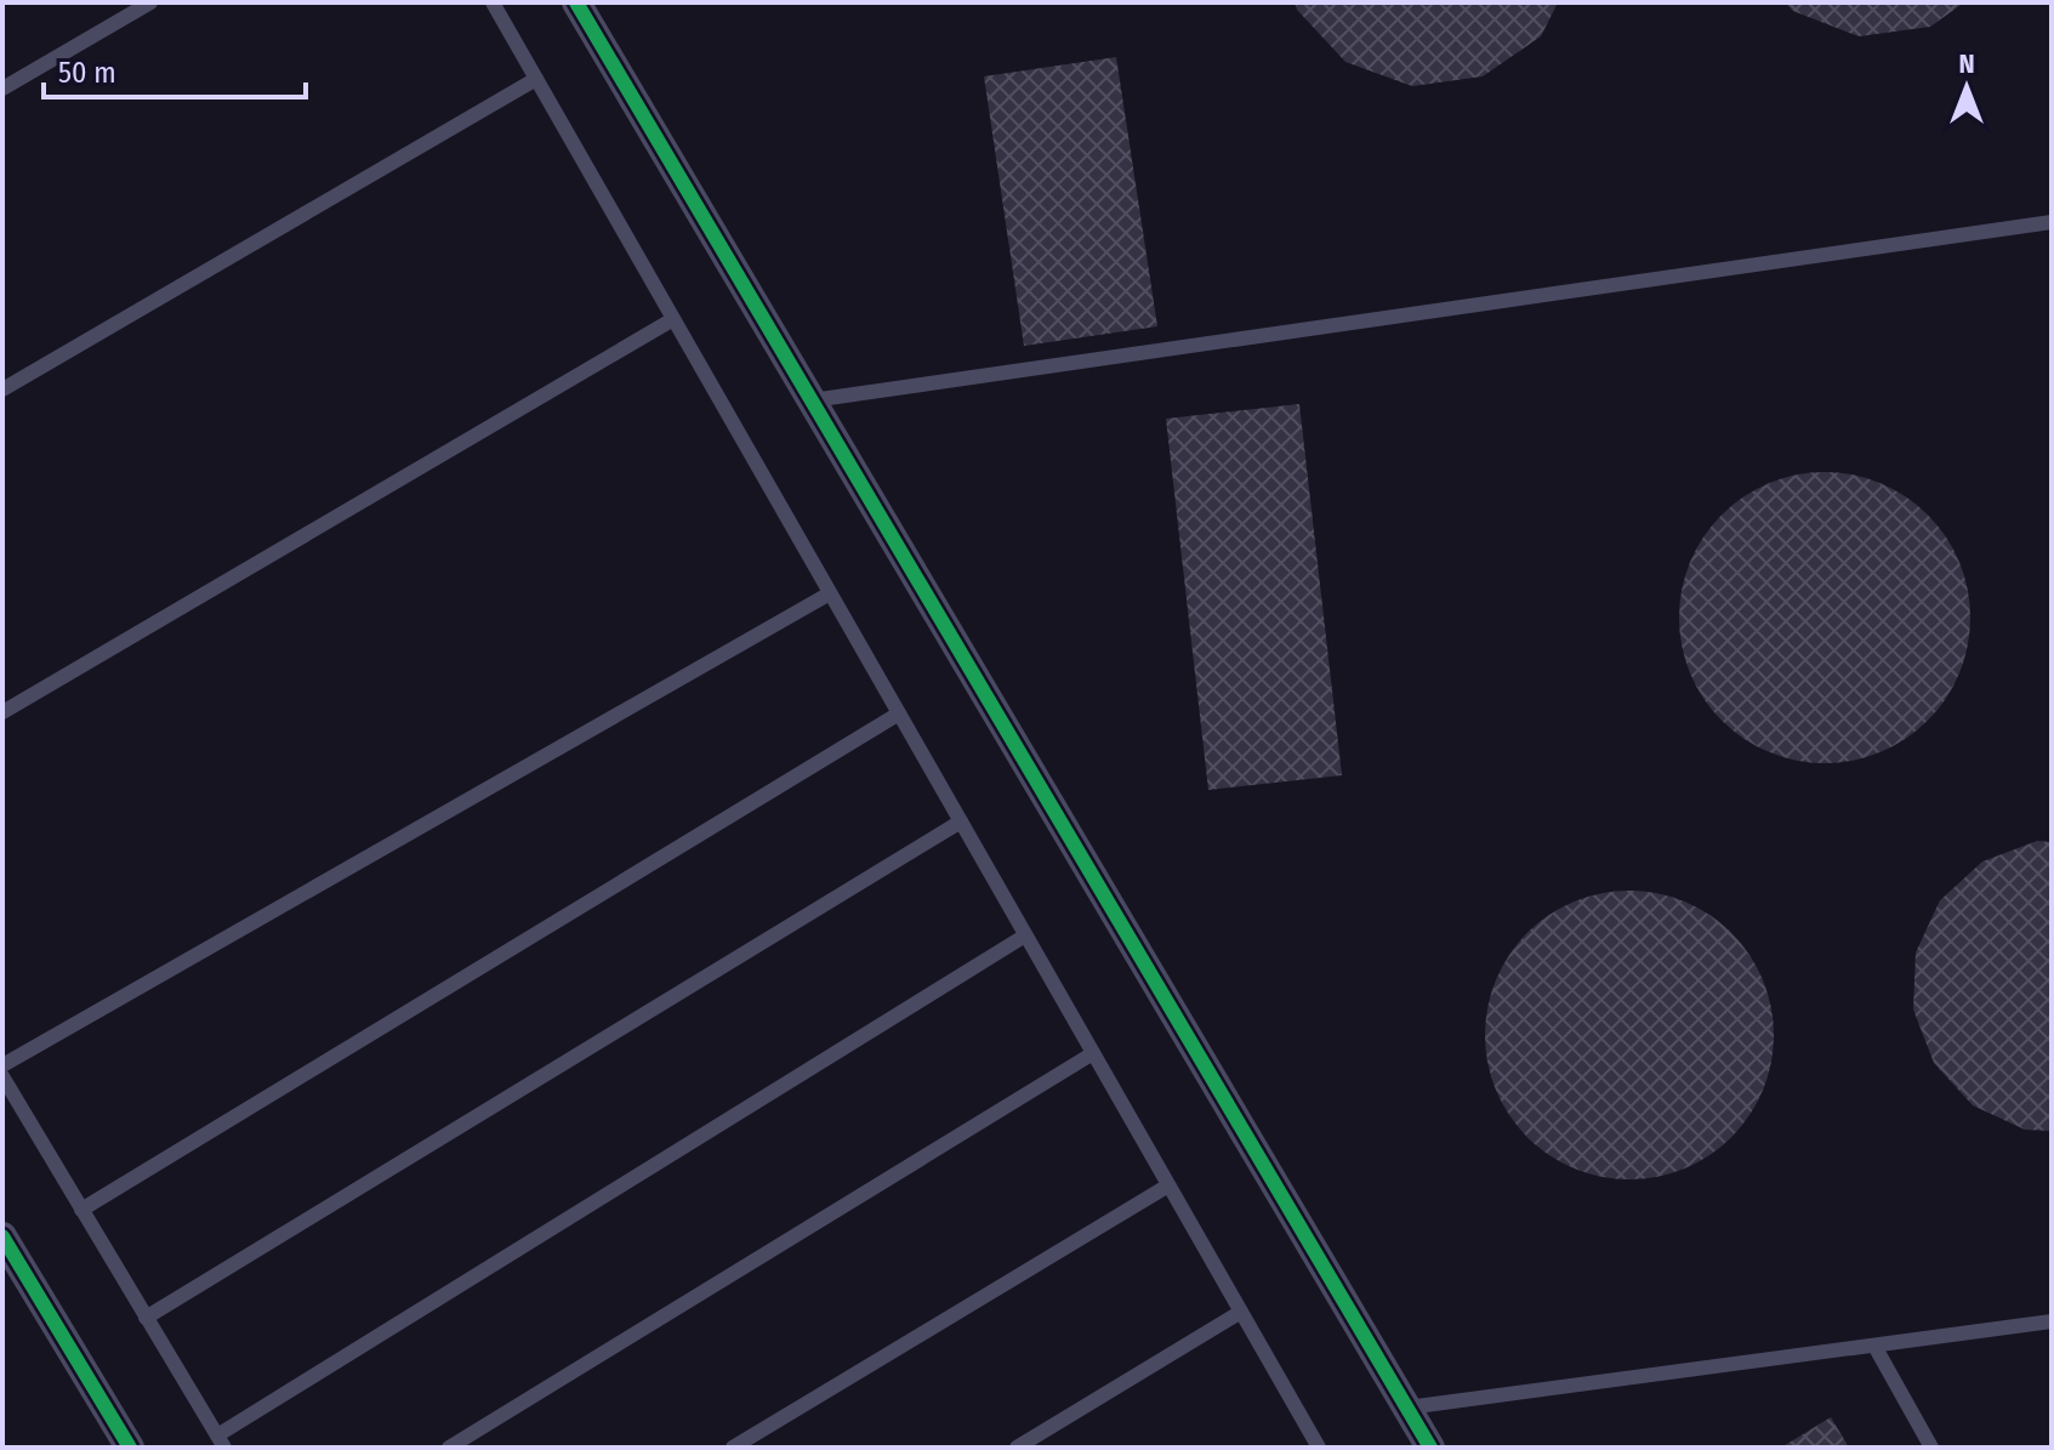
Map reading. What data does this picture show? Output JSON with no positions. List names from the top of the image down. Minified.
{"scale_bar":"50 m","north":"top"}
